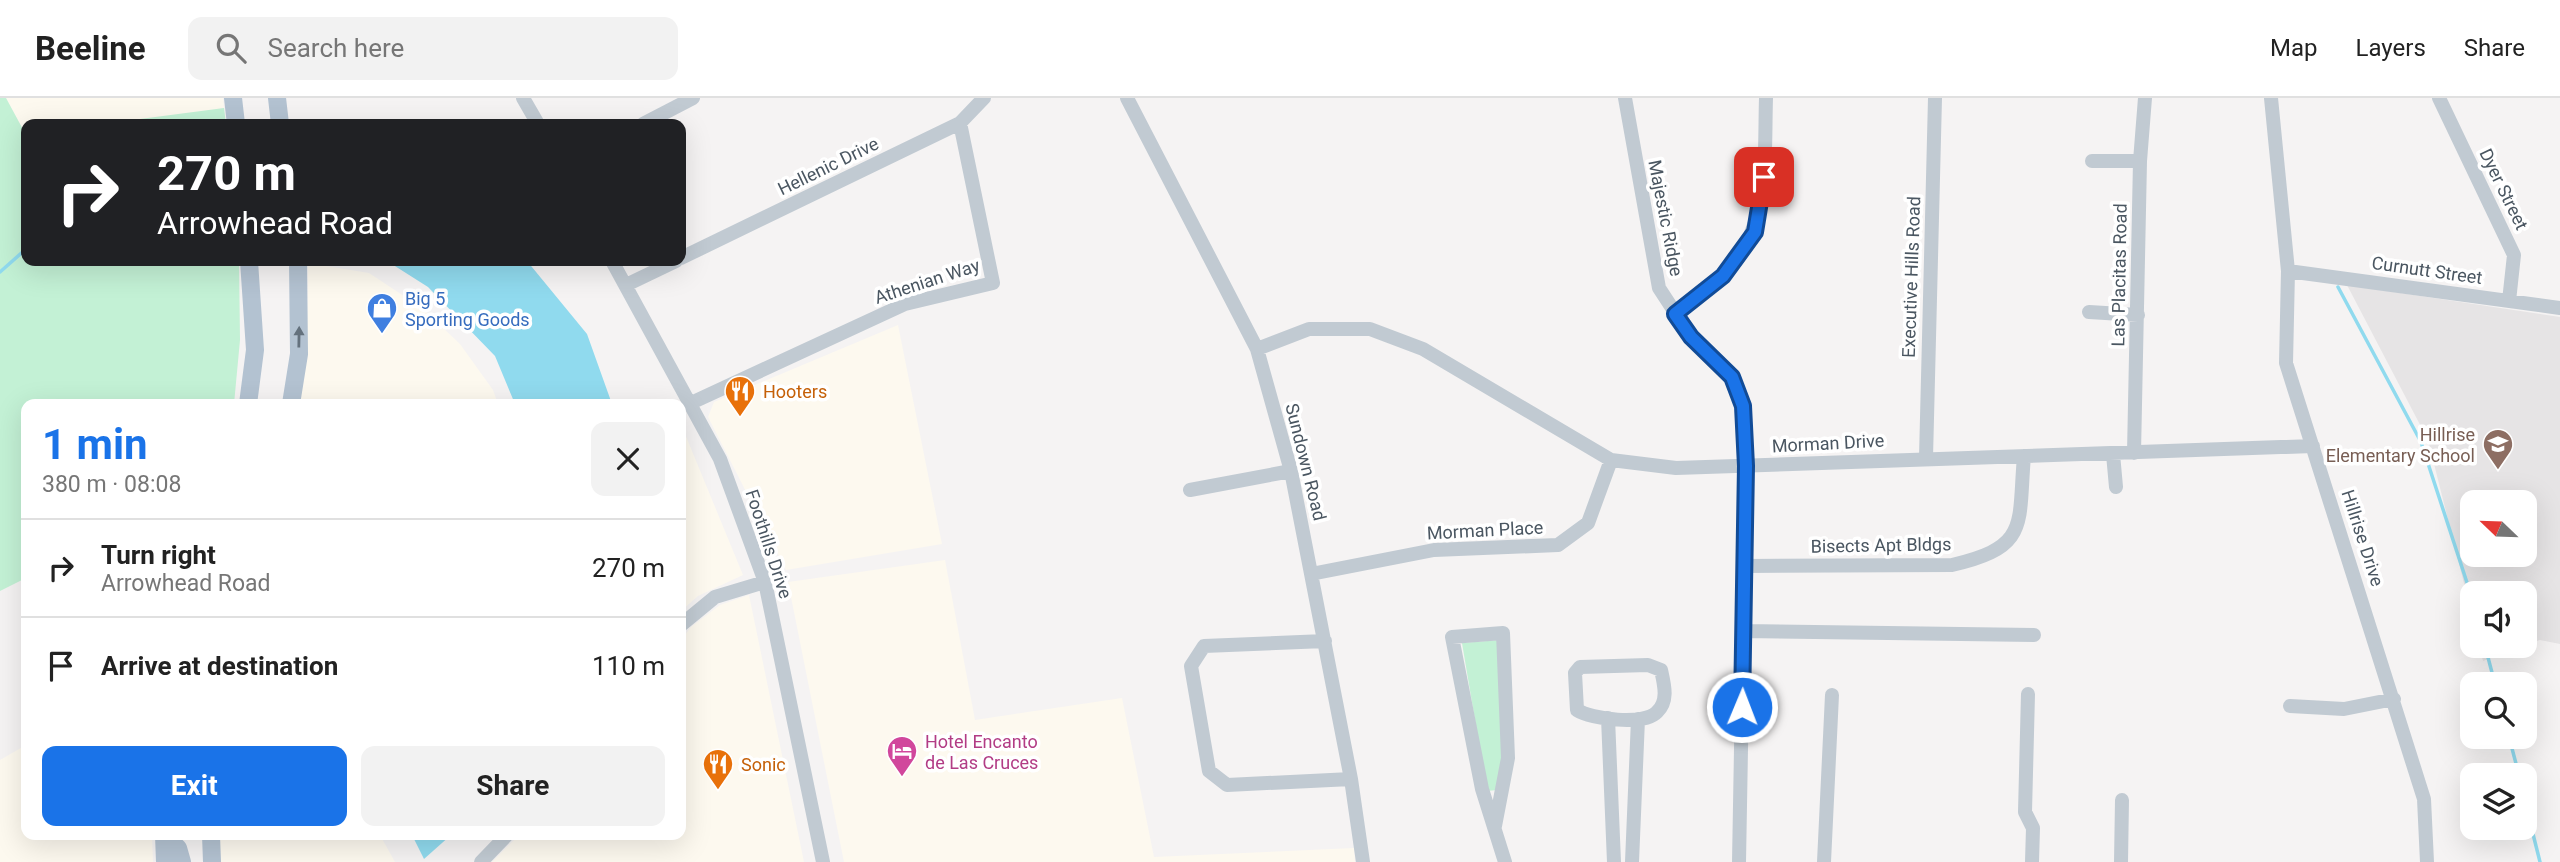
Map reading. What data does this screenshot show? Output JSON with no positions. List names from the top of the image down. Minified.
{"streets":{"street":["Hellenic Drive","Dyer Street","Majestic Ridge","Curnutt Street","Las Placitas Road","Executive Hills Road","Athenian Way","Morman Drive","Sundown Road","Morman Place","Hillrise Drive","Foothills Drive","Bisects Apt Bldgs"]},"crossings":[["Hellenic Drive","Athenian Way"],["Dyer Street","Curnutt Street"],["Majestic Ridge","Morman Drive"],["Majestic Ridge","Bisects Apt Bldgs"],["Curnutt Street","Hillrise Drive"],["Las Placitas Road","Morman Drive"],["Executive Hills Road","Morman Drive"],["Athenian Way","Foothills Drive"],["Morman Drive","Sundown Road"],["Morman Drive","Morman Place"],["Morman Drive","Hillrise Drive"],["Morman Drive","Bisects Apt Bldgs"],["Sundown Road","Morman Place"]],"places":{"shop":["Big 5 Sporting Goods"],"restaurant":["Hooters","Sonic"],"school or university":["Hillrise Elementary School"],"hotel":["Hotel Encanto de Las Cruces"]},"north":"top left","page":{"header":"Beeline","search":"Search here","nav":["Map","Layers","Share"],"turn":["270 m","Arrowhead Road"],"heading":["1 min","380 m · 08:08"],"list":[{"name":"Turn right","note":"Arrowhead Road","value":"270 m"},{"name":"Arrive at destination","value":"110 m"}],"buttons":["Exit","Share"]}}
